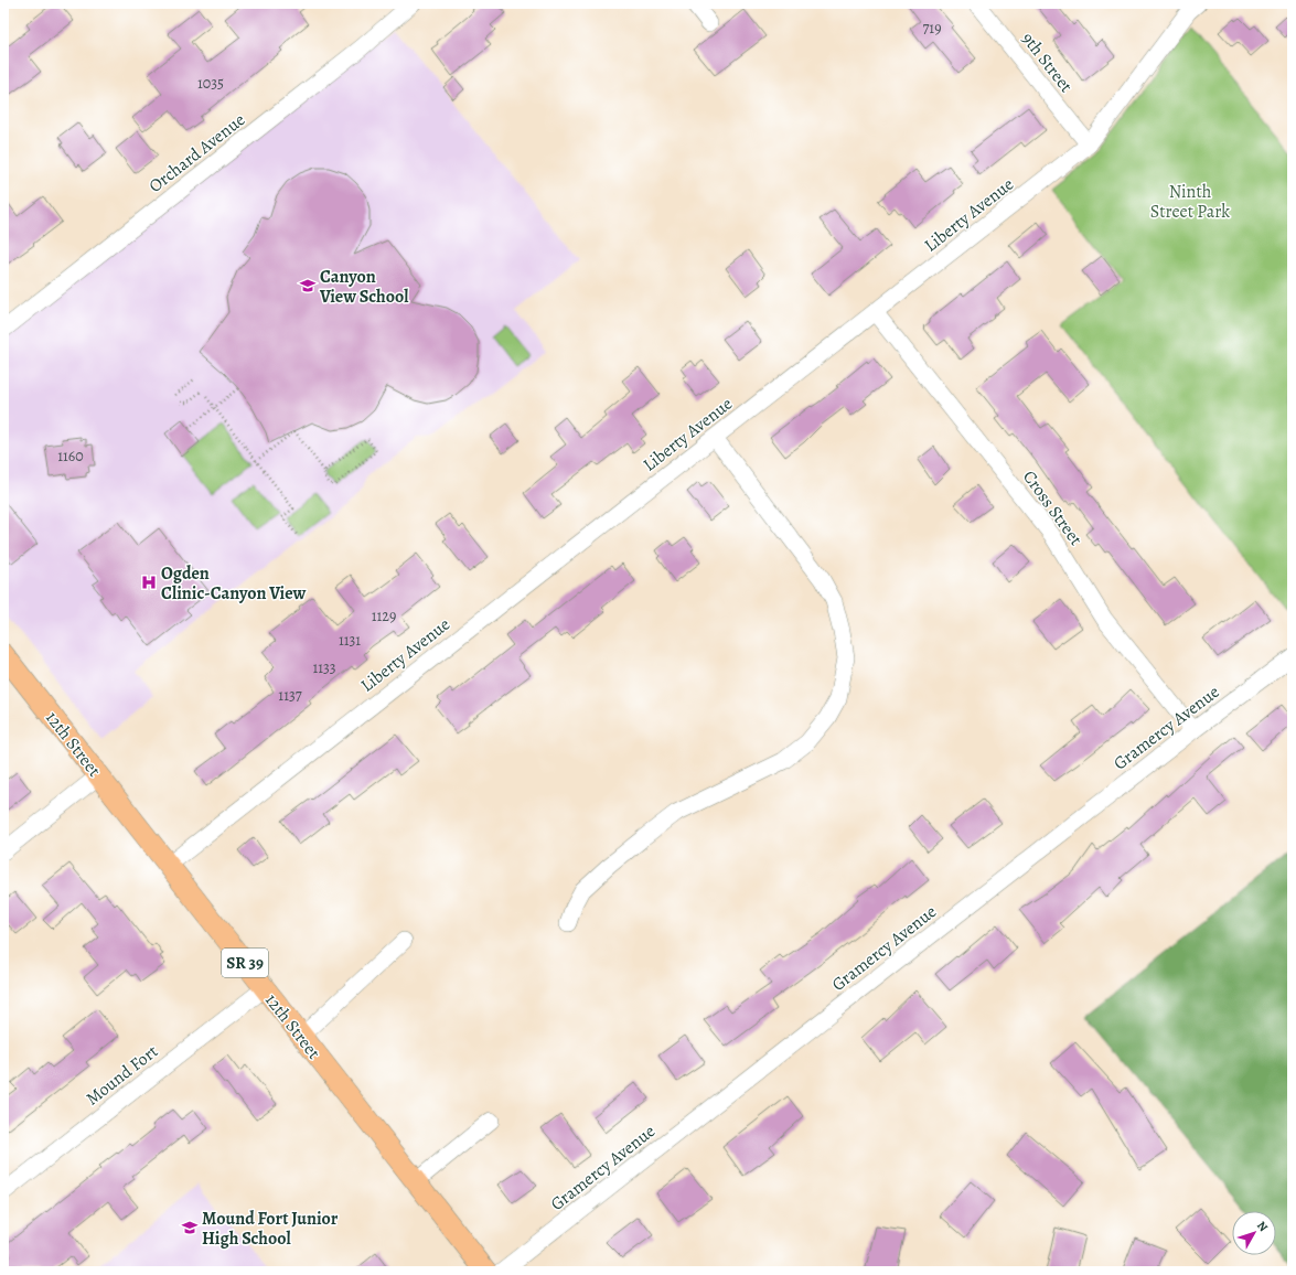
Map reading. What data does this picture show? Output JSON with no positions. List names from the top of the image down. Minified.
{"streets":{"main road":["12th Street","SR 39"],"street":["9th Street","Orchard Avenue","Liberty Avenue","Cross Street","Gramercy Avenue","Mound Fort"]},"crossings":[["9th Street","Liberty Avenue"],["Liberty Avenue","Cross Street"],["Liberty Avenue","12th Street"],["Cross Street","Gramercy Avenue"],["12th Street","Mound Fort"]],"parks":["Ninth Street Park"],"places":{"school or university":["Canyon View School","Mound Fort Junior High School"],"hospital":["Ogden Clinic-Canyon View"]},"house_numbers":["719","1035","1160","1129","1131","1133","1137"],"north":"top right"}
